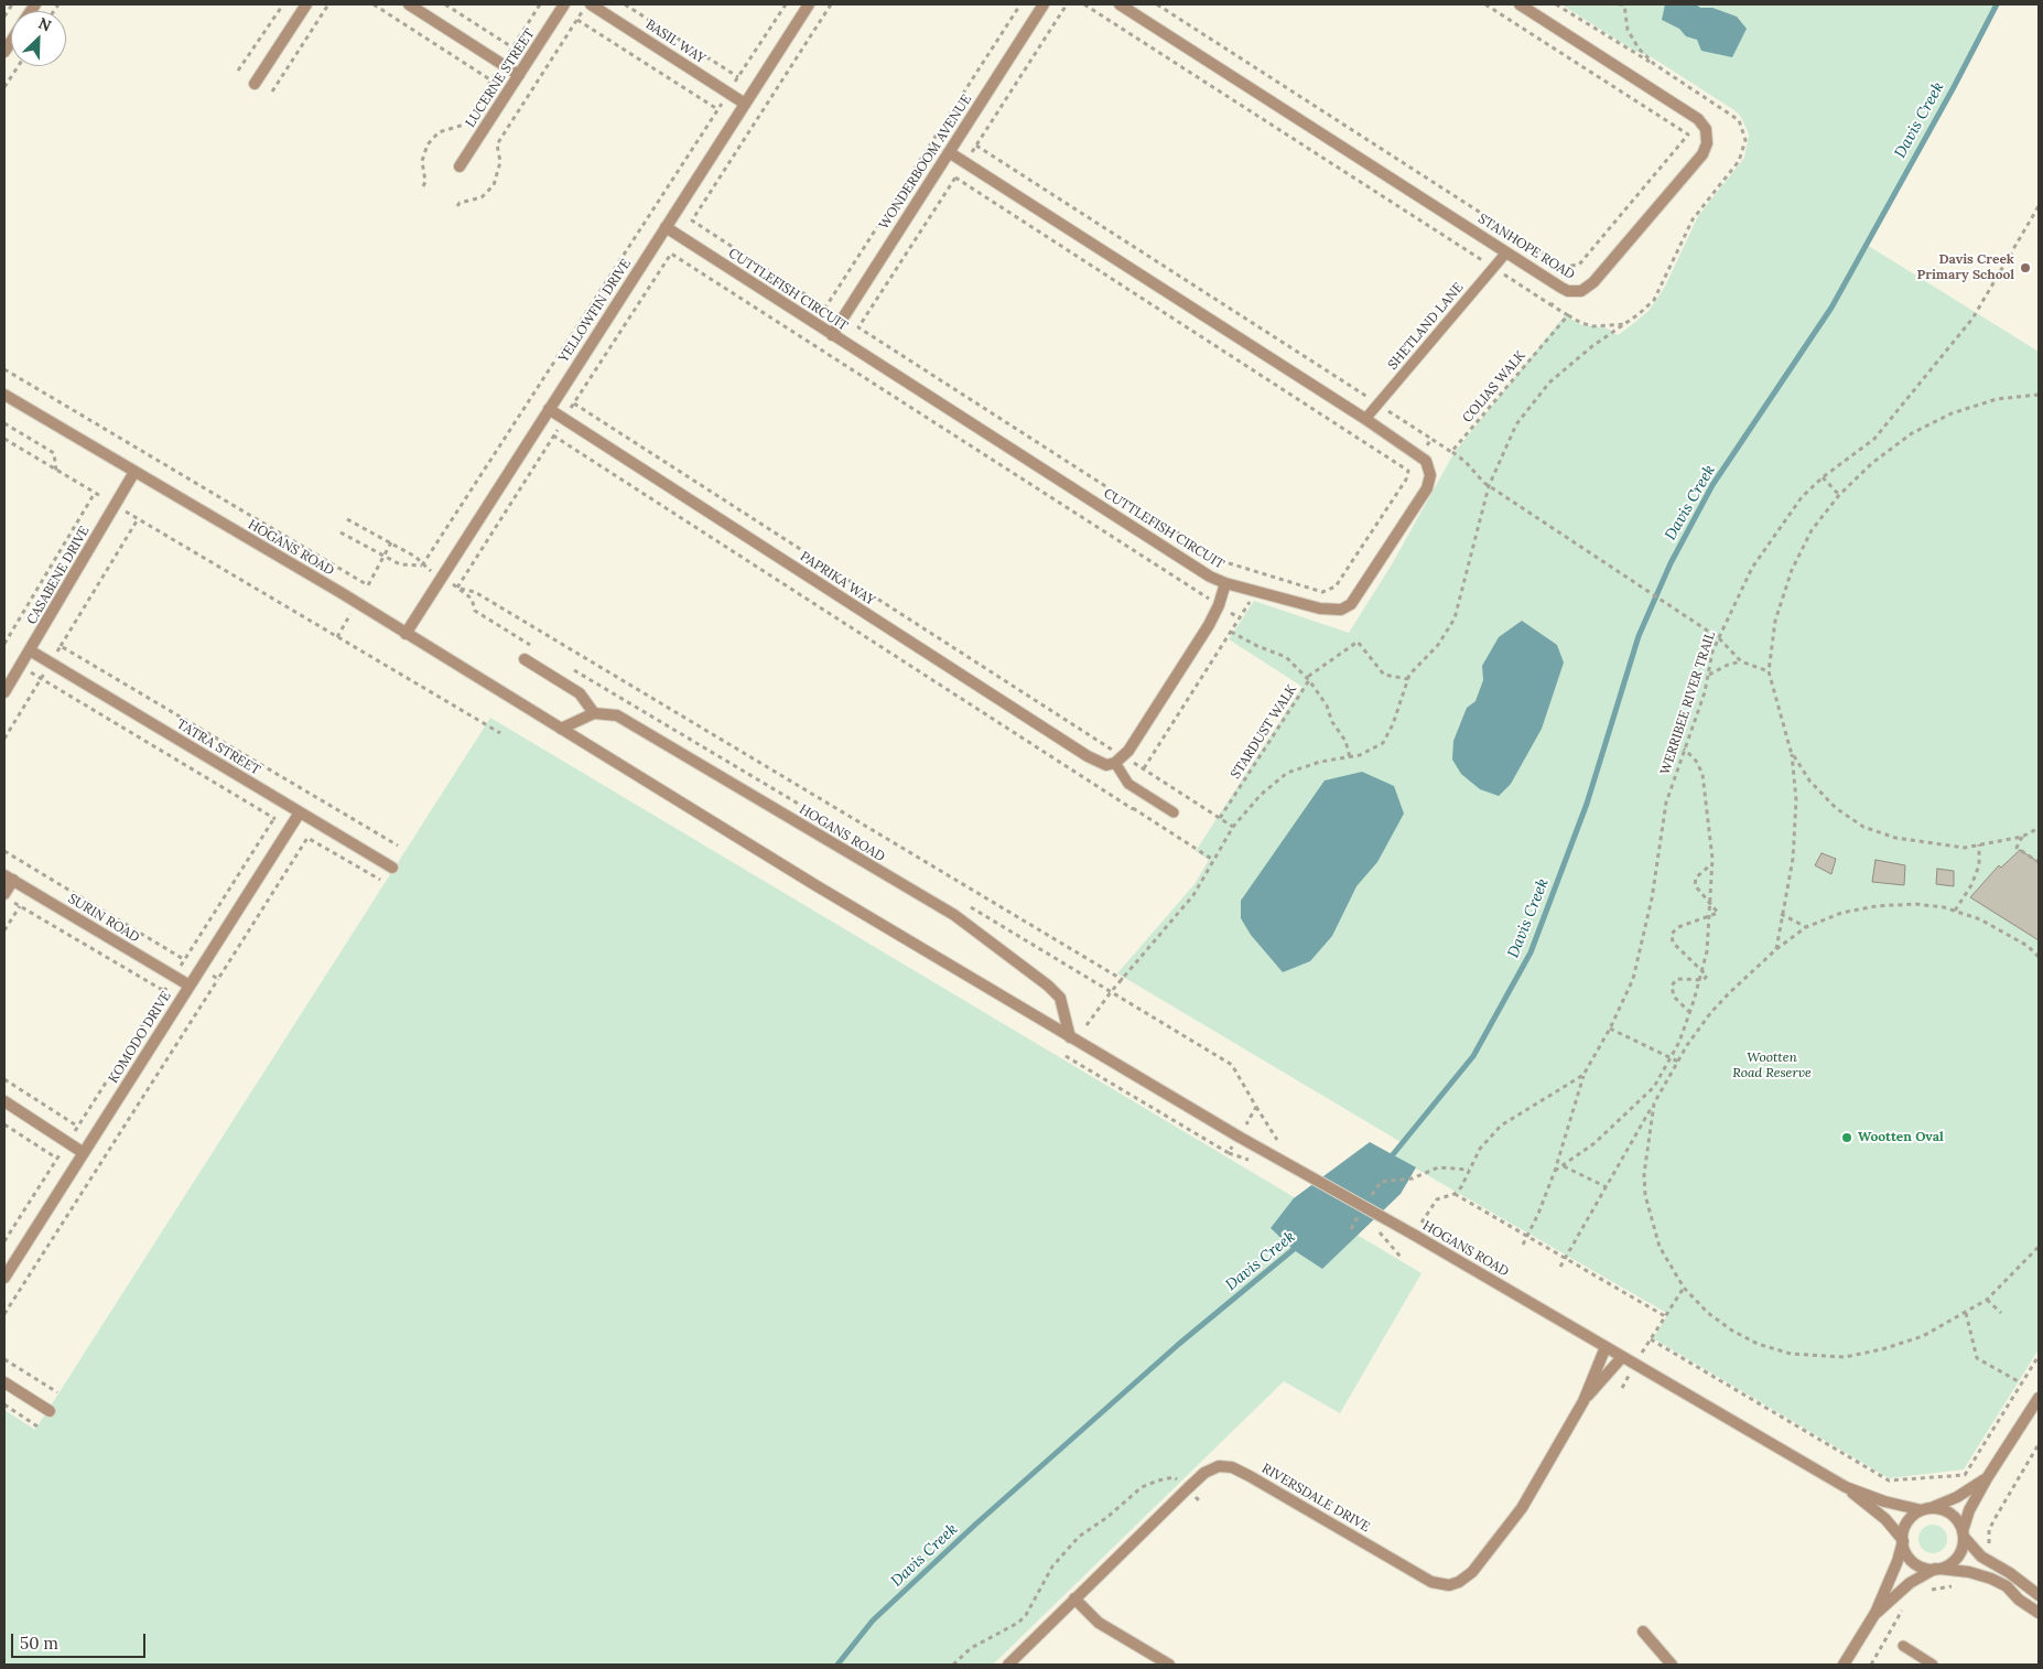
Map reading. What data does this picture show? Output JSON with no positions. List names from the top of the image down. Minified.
{"streets":{"street":["BASIL WAY","LUCERNE STREET","WONDERBOOM AVENUE","STANHOPE ROAD","CUTTLEFISH CIRCUIT","YELLOWFIN DRIVE","HOGANS ROAD","CASABENE DRIVE","PAPRIKA WAY","TATRA STREET","SURIN ROAD","KOMODO DRIVE","RIVERSDALE DRIVE"],"lane":["SHETLAND LANE"],"path":["COLIAS WALK","WERRIBEE RIVER TRAIL","STARDUST WALK"]},"crossings":[["BASIL WAY","YELLOWFIN DRIVE"],["WONDERBOOM AVENUE","CUTTLEFISH CIRCUIT"],["STANHOPE ROAD","SHETLAND LANE"],["CUTTLEFISH CIRCUIT","YELLOWFIN DRIVE"],["YELLOWFIN DRIVE","HOGANS ROAD"],["YELLOWFIN DRIVE","PAPRIKA WAY"],["HOGANS ROAD","CASABENE DRIVE"],["HOGANS ROAD","RIVERSDALE DRIVE"],["CASABENE DRIVE","TATRA STREET"],["TATRA STREET","KOMODO DRIVE"],["SURIN ROAD","KOMODO DRIVE"]],"water":["Davis Creek"],"parks":["Wootten Road Reserve"],"places":["Davis Creek Primary School","Wootten Oval"],"scale_bar":"50 m","north":"top right"}
